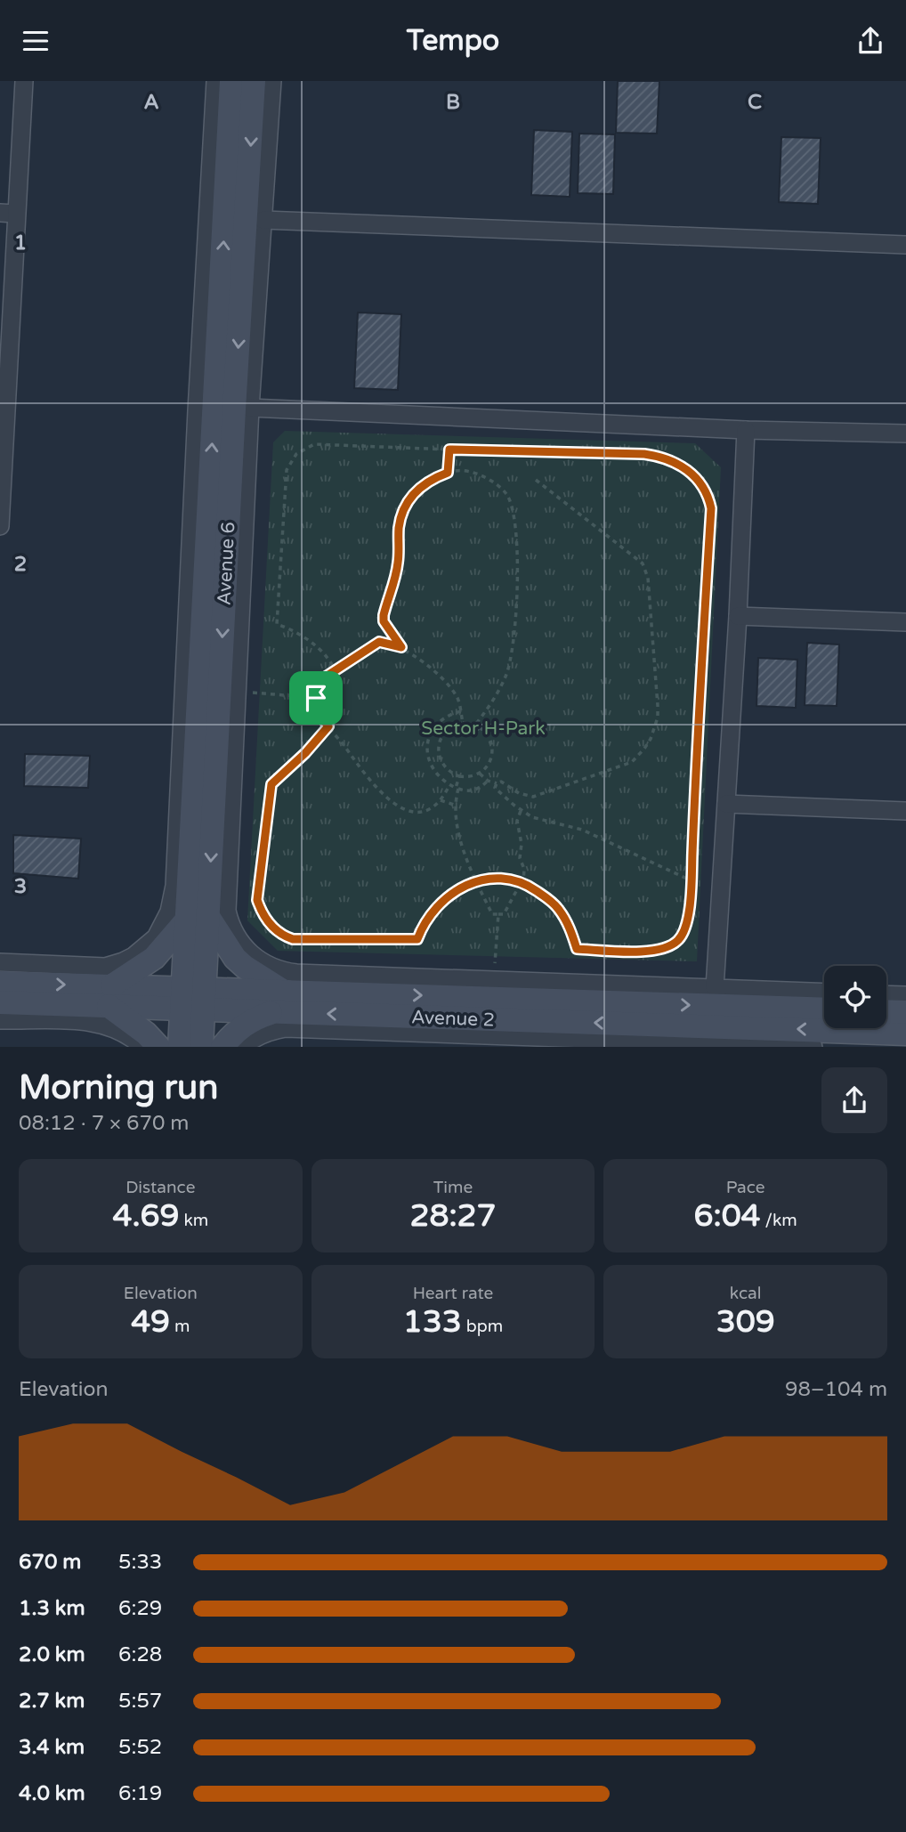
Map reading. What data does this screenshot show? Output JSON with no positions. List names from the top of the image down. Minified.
{"streets":{"main road":["Avenue 6","Avenue 2"]},"crossings":[["Avenue 6","Avenue 2"]],"parks":["Sector H-Park"],"page":{"header":"Tempo","heading":["Morning run","08:12 · 7 × 670 m"],"stats":[["Distance","4.69 km"],["Time","28:27"],["Pace","6:04 /km"],["Elevation","49 m"],["Heart rate","133 bpm"],["kcal","309"]],"chart":["Elevation","98–104 m"],"list":[{"name":"670 m","note":"5:33"},{"name":"1.3 km","note":"6:29"},{"name":"2.0 km","note":"6:28"},{"name":"2.7 km","note":"5:57"},{"name":"3.4 km","note":"5:52"},{"name":"4.0 km","note":"6:19"}]},"grid":{"columns":["A","B","C"],"rows":["1","2","3"]}}
